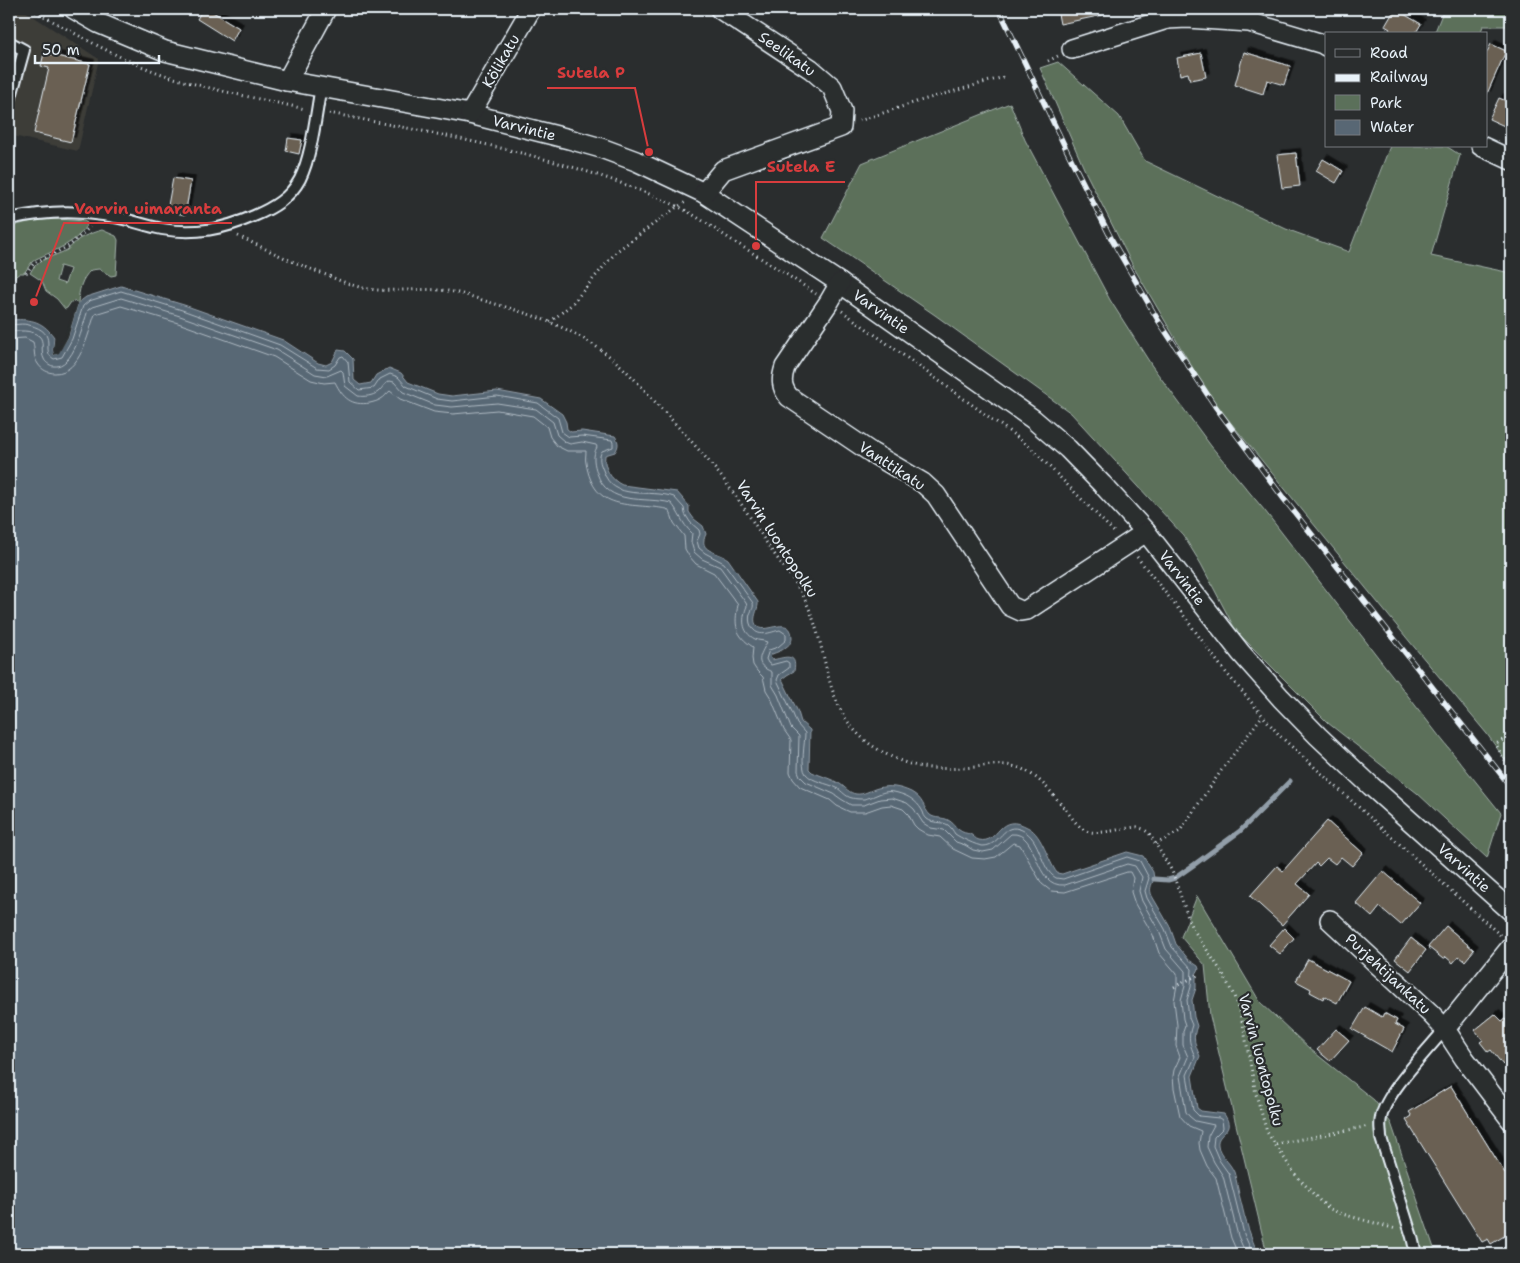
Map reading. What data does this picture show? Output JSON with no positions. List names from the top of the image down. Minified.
{"streets":{"street":["Seelikatu","Kölikatu","Varvintie","Vanttikatu","Purjehtijankatu"],"path":["Varvin luontopolku"]},"crossings":[["Kölikatu","Varvintie"],["Varvintie","Vanttikatu"]],"places":["Sutela P","Sutela E","Varvin uimaranta"],"legend":["Road","Railway","Park","Water"],"scale_bar":"50 m"}
